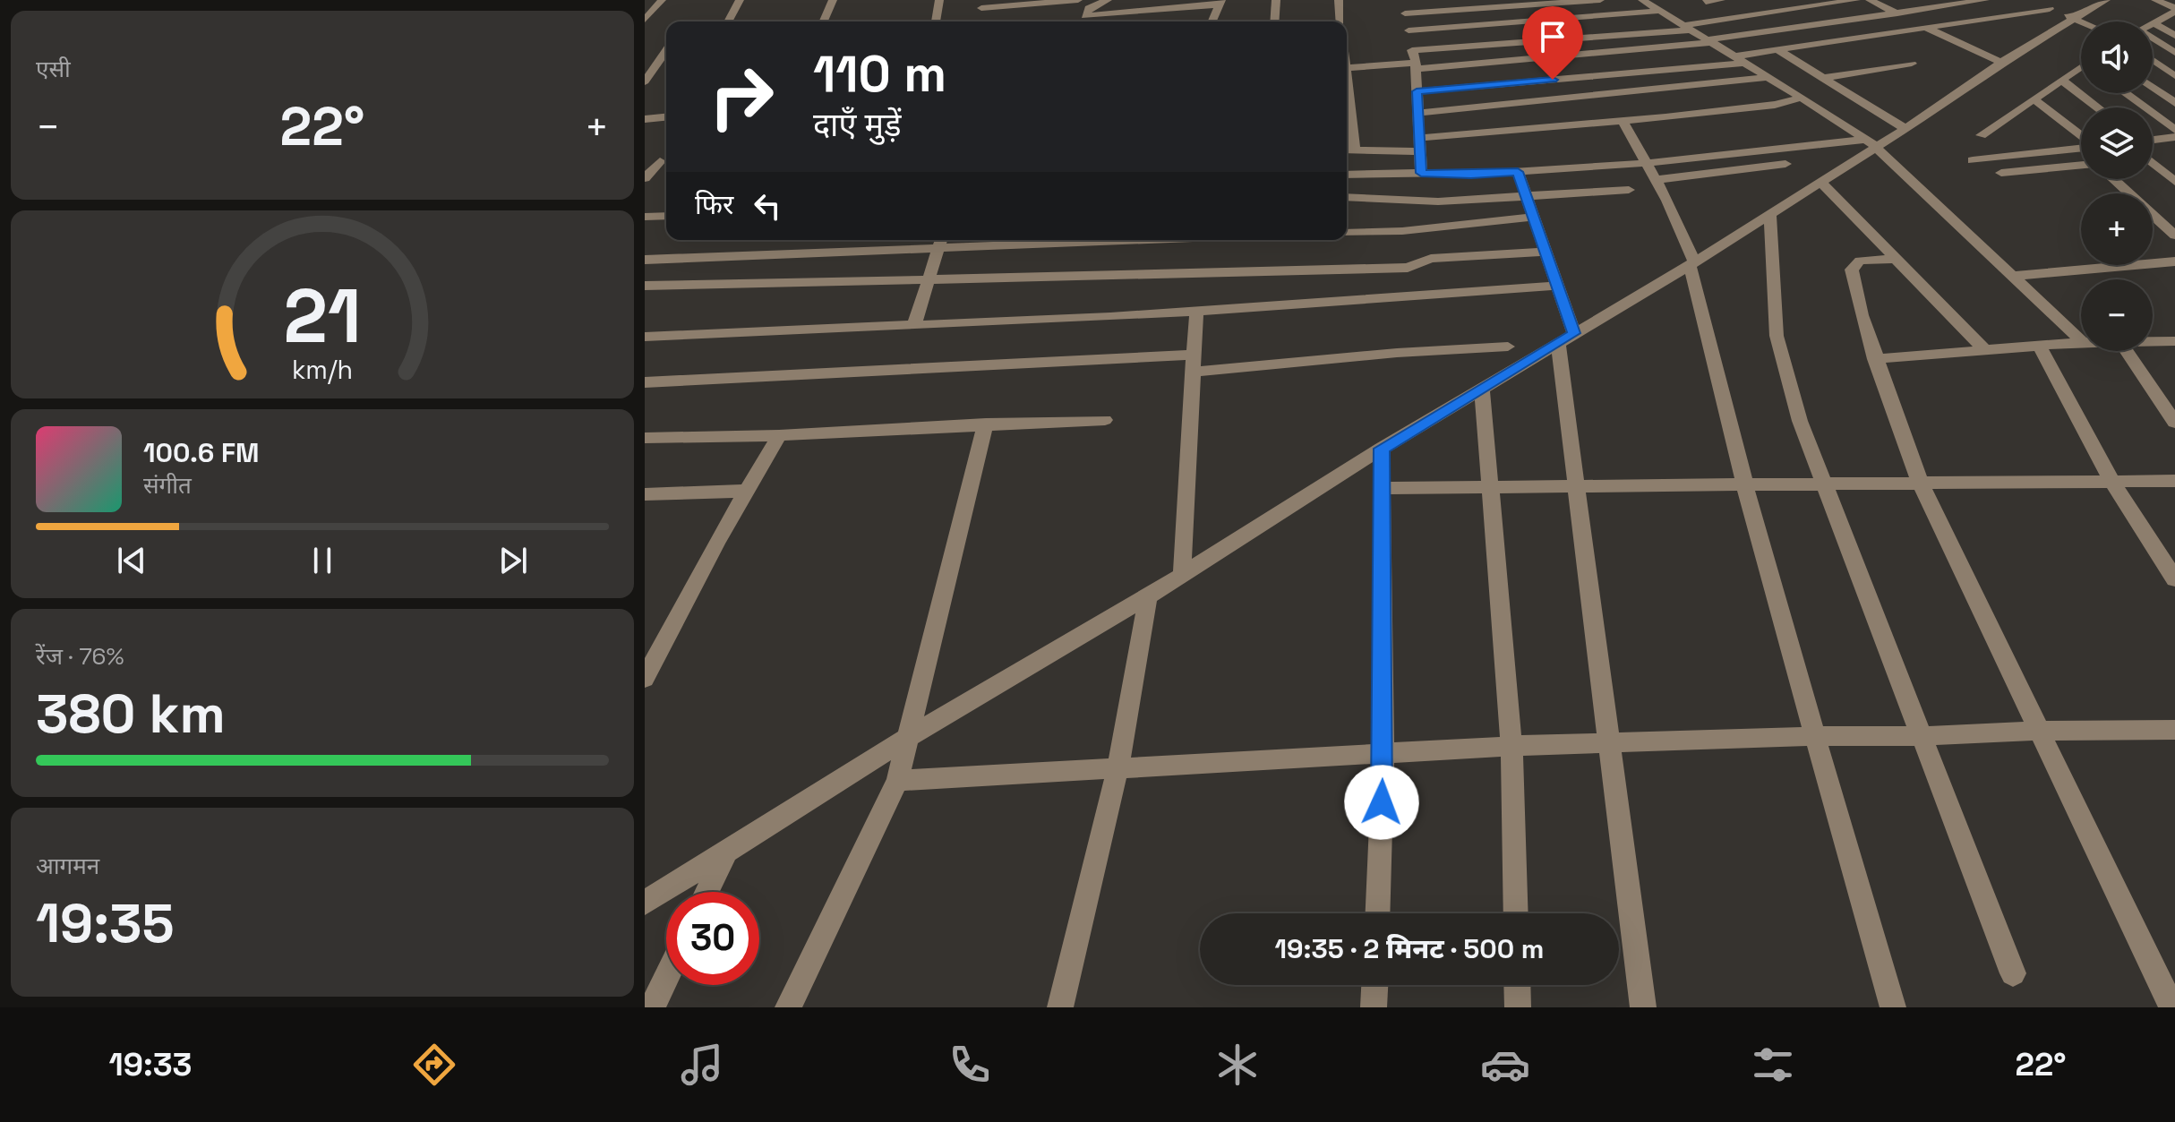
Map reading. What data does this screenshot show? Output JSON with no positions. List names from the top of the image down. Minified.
{"page":{"tile":["एसी",["रेंज · 76%","380 km"],["आगमन","19:35"]],"map_buttons":["+","−"],"turn":["110 m","दाएँ मुड़ें"],"heat":["−","22°","+"],"then":"फिर","song":["100.6 FM","संगीत"],"limit":"30","trip":"19:35 · 2 मिनट · 500 m","tabs":["19:33","22°"],"gauge":["21","km/h"]}}
